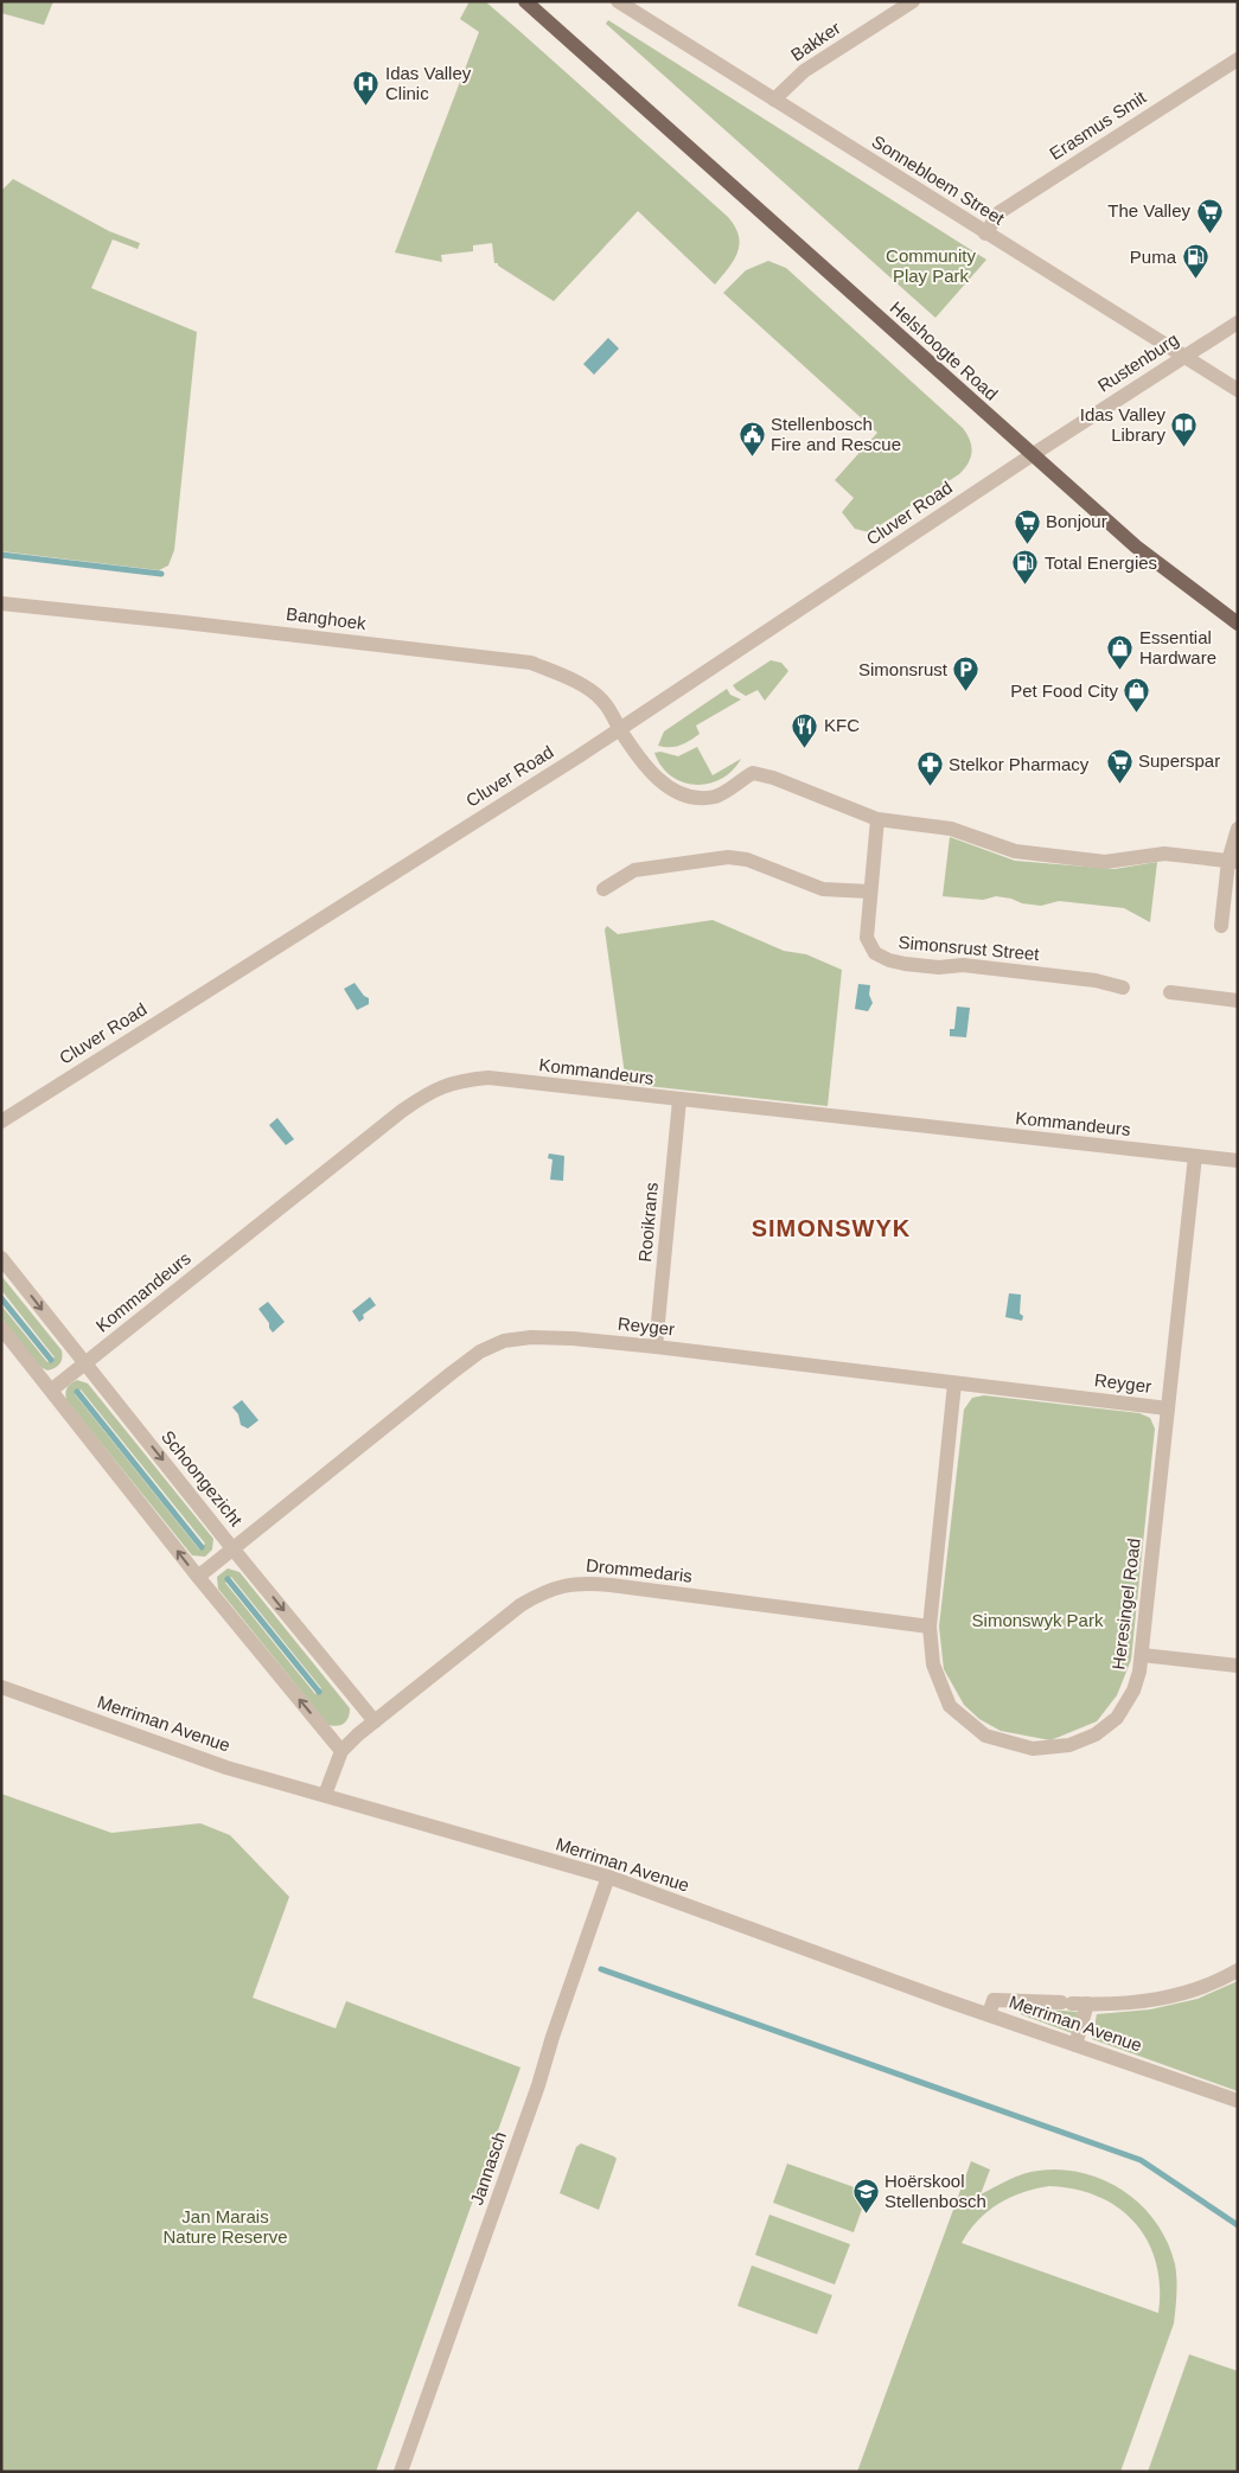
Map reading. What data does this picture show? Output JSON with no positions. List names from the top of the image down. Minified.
{"streets":{"main road":["Helshoogte Road"],"street":["Bakker","Erasmus Smit","Sonnebloem Street","Rustenburg","Cluver Road","Banghoek","Simonsrust Street","Kommandeurs","Rooikrans","Reyger","Schoongezicht","Drommedaris","Heresingel Road","Merriman Avenue","Jannasch"]},"crossings":[["Bakker","Sonnebloem Street"],["Erasmus Smit","Sonnebloem Street"],["Sonnebloem Street","Rustenburg"],["Helshoogte Road","Rustenburg"],["Helshoogte Road","Cluver Road"],["Rustenburg","Cluver Road"],["Cluver Road","Banghoek"],["Kommandeurs","Rooikrans"],["Kommandeurs","Schoongezicht"],["Kommandeurs","Heresingel Road"],["Rooikrans","Reyger"],["Reyger","Schoongezicht"],["Reyger","Heresingel Road"],["Schoongezicht","Drommedaris"],["Drommedaris","Heresingel Road"],["Drommedaris","Merriman Avenue"],["Merriman Avenue","Jannasch"]],"districts":["SIMONSWYK"],"parks":["Community Play Park","Simonswyk Park","Jan Marais Nature Reserve"],"places":{"hospital":["Idas Valley Clinic"],"supermarket":["The Valley","Bonjour","Superspar"],"fuel station":["Puma","Total Energies"],"library":["Idas Valley Library"],"public building":["Stellenbosch Fire and Rescue"],"shop":["Essential Hardware","Pet Food City"],"parking":["Simonsrust"],"restaurant":["KFC"],"pharmacy":["Stelkor Pharmacy"],"school or university":["Hoërskool Stellenbosch"]}}
